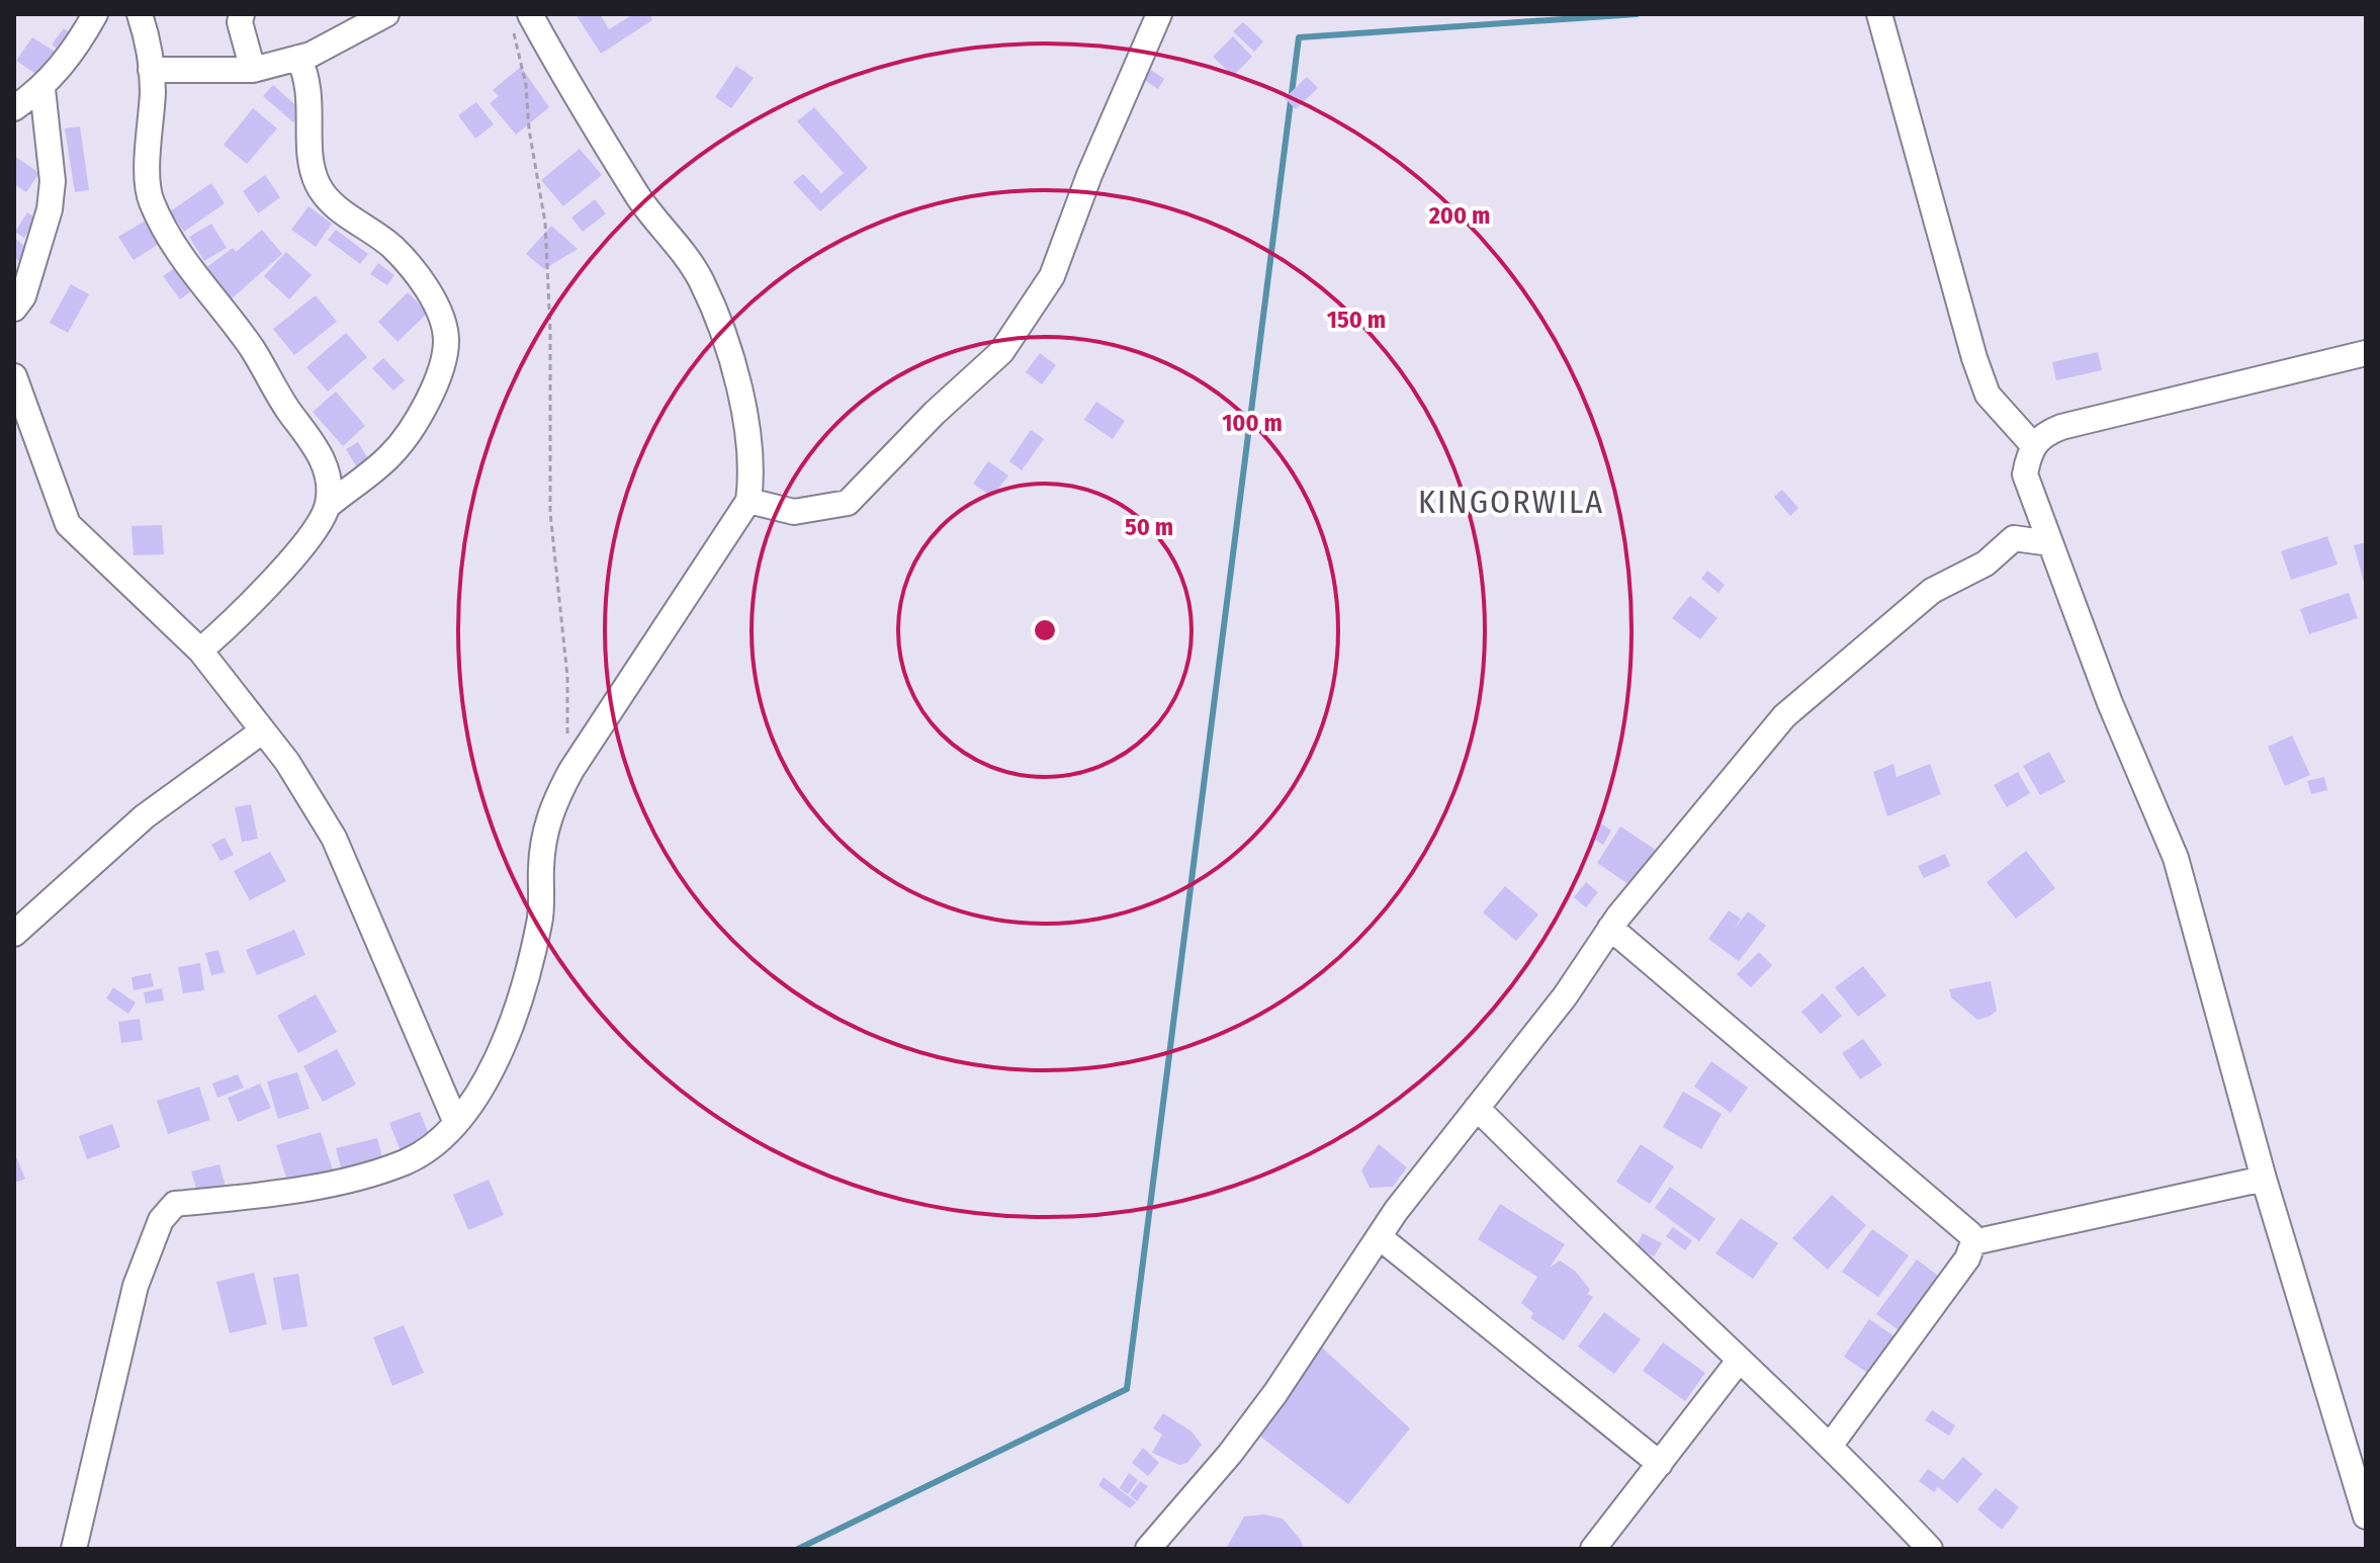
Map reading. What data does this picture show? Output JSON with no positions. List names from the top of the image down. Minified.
{"districts":["KINGORWILA"],"rings":["200 m","150 m","100 m","50 m"]}
